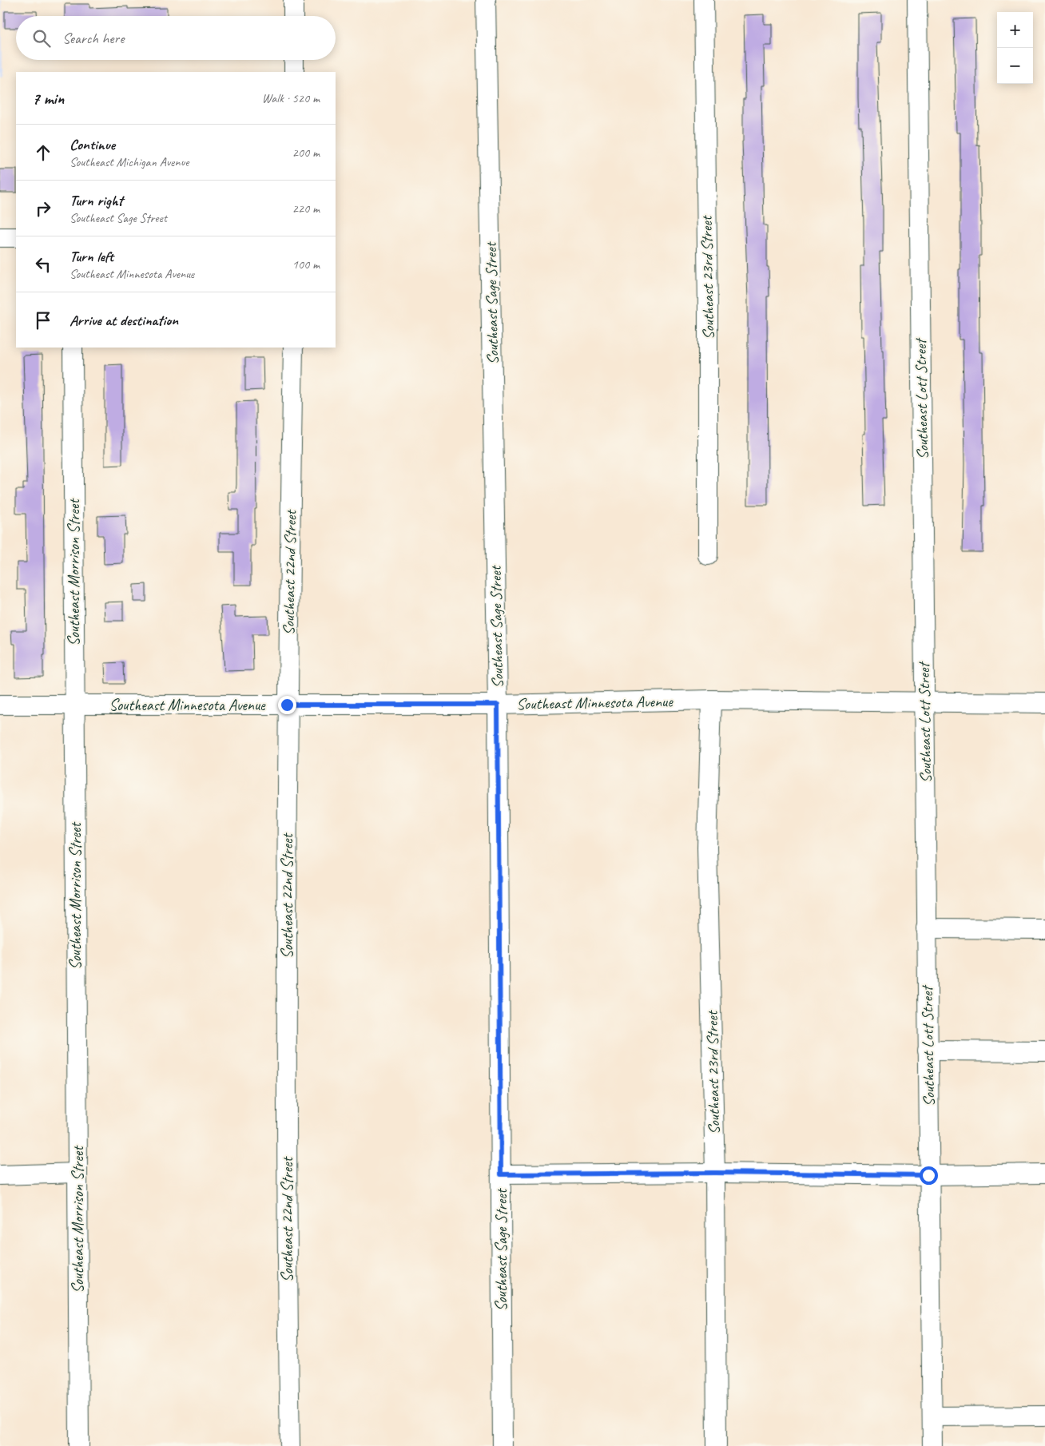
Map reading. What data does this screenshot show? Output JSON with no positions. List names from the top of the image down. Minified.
{"streets":{"street":["Southeast 23rd Street","Southeast Sage Street","Southeast Lott Street","Southeast Morrison Street","Southeast 22nd Street","Southeast Minnesota Avenue"]},"crossings":[["Southeast 23rd Street","Southeast Minnesota Avenue"],["Southeast Sage Street","Southeast Minnesota Avenue"],["Southeast Lott Street","Southeast Minnesota Avenue"],["Southeast Morrison Street","Southeast Minnesota Avenue"],["Southeast 22nd Street","Southeast Minnesota Avenue"]],"page":{"map_buttons":["+","−"],"search":"Search here","heading":["7 min","Walk · 520 m"],"list":[["Continue","Southeast Michigan Avenue","200 m"],["Turn right","Southeast Sage Street","220 m"],["Turn left","Southeast Minnesota Avenue","100 m"],"Arrive at destination"]}}
